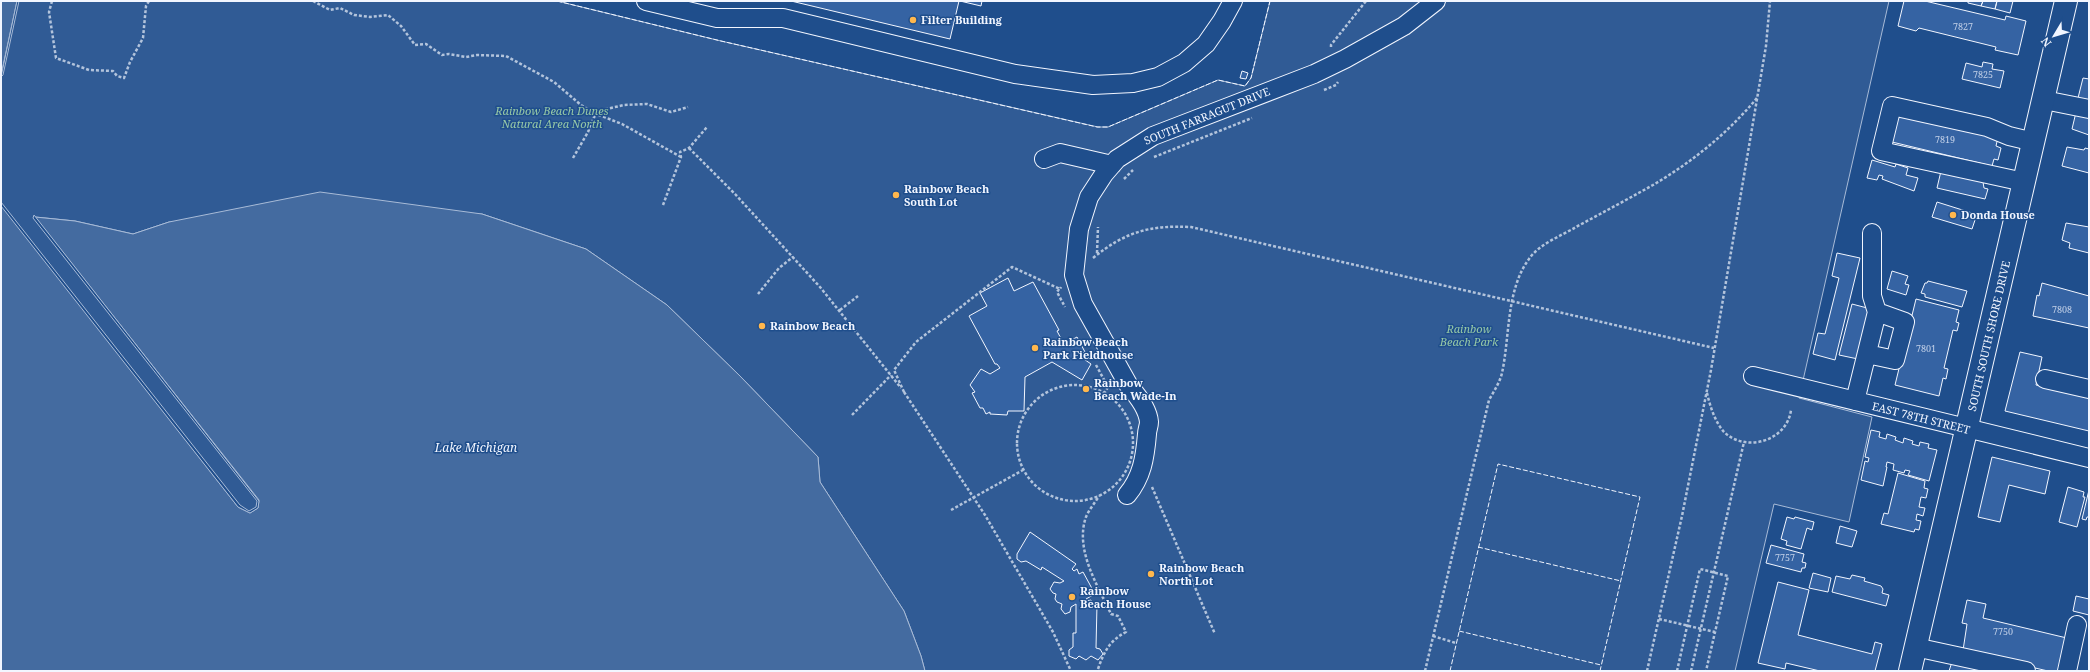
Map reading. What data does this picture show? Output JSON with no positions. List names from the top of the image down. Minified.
{"streets":{"main road":["SOUTH SOUTH SHORE DRIVE"],"street":["SOUTH FARRAGUT DRIVE","EAST 78TH STREET"]},"crossings":[["SOUTH SOUTH SHORE DRIVE","EAST 78TH STREET"]],"water":["Lake Michigan"],"parks":["Rainbow Beach Dunes Natural Area North","Rainbow Beach Park"],"places":["Filter Building","Rainbow Beach South Lot","Donda House","Rainbow Beach","Rainbow Beach Park Fieldhouse","Rainbow Beach Wade-In","Rainbow Beach North Lot","Rainbow Beach House"],"house_numbers":["7827","7825","7819","7808","7801","7757","7750"],"north":"bottom left"}
